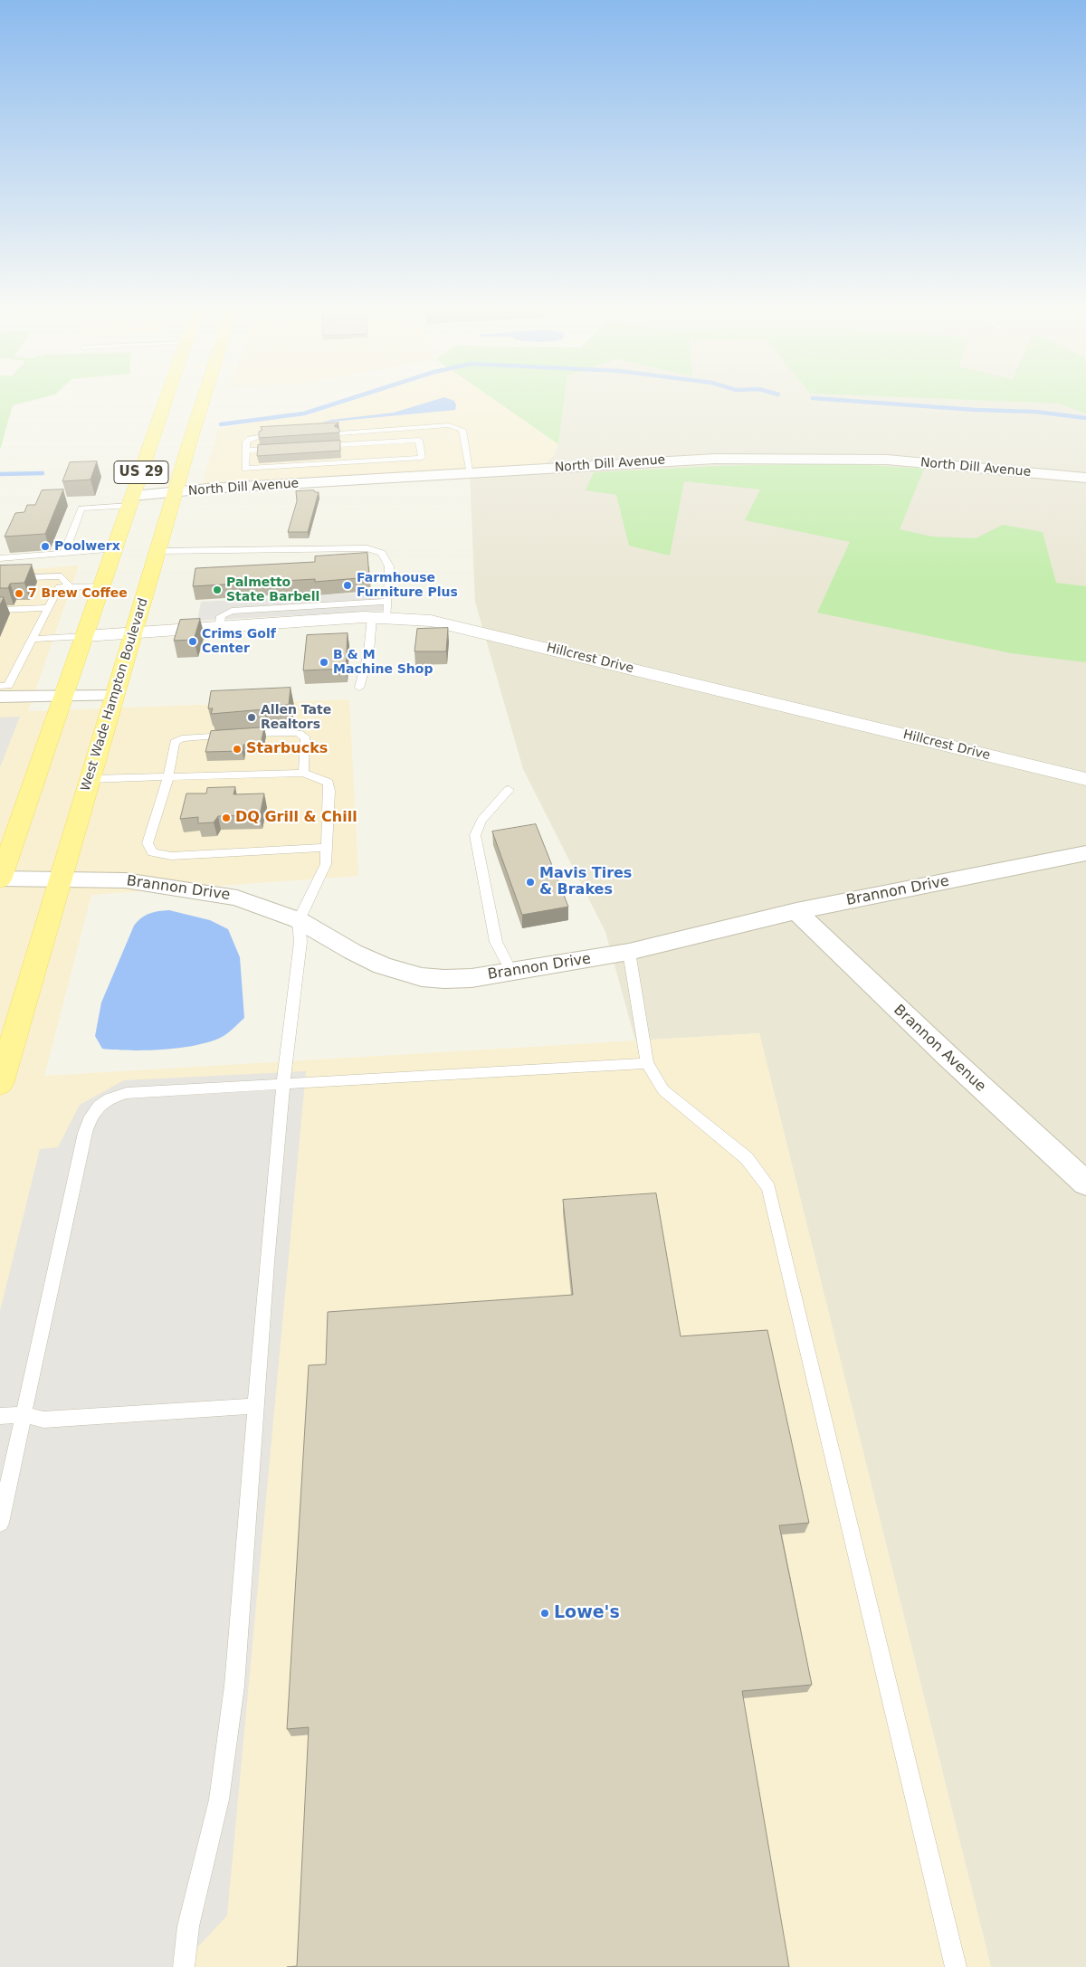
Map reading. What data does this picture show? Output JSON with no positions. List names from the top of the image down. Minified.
{"streets":{"main road":["US 29","West Wade Hampton Boulevard"],"street":["North Dill Avenue","Hillcrest Drive","Brannon Drive","Brannon Avenue"]},"crossings":[["North Dill Avenue","US 29"],["North Dill Avenue","West Wade Hampton Boulevard"],["US 29","Hillcrest Drive"],["US 29","Brannon Drive"],["Hillcrest Drive","West Wade Hampton Boulevard"],["West Wade Hampton Boulevard","Brannon Drive"],["Brannon Drive","Brannon Avenue"]],"places":["Poolwerx","Farmhouse Furniture Plus","Palmetto State Barbell","7 Brew Coffee","Crims Golf Center","B & M Machine Shop","Allen Tate Realtors","Starbucks","DQ Grill & Chill","Mavis Tires & Brakes","Lowe's"]}
